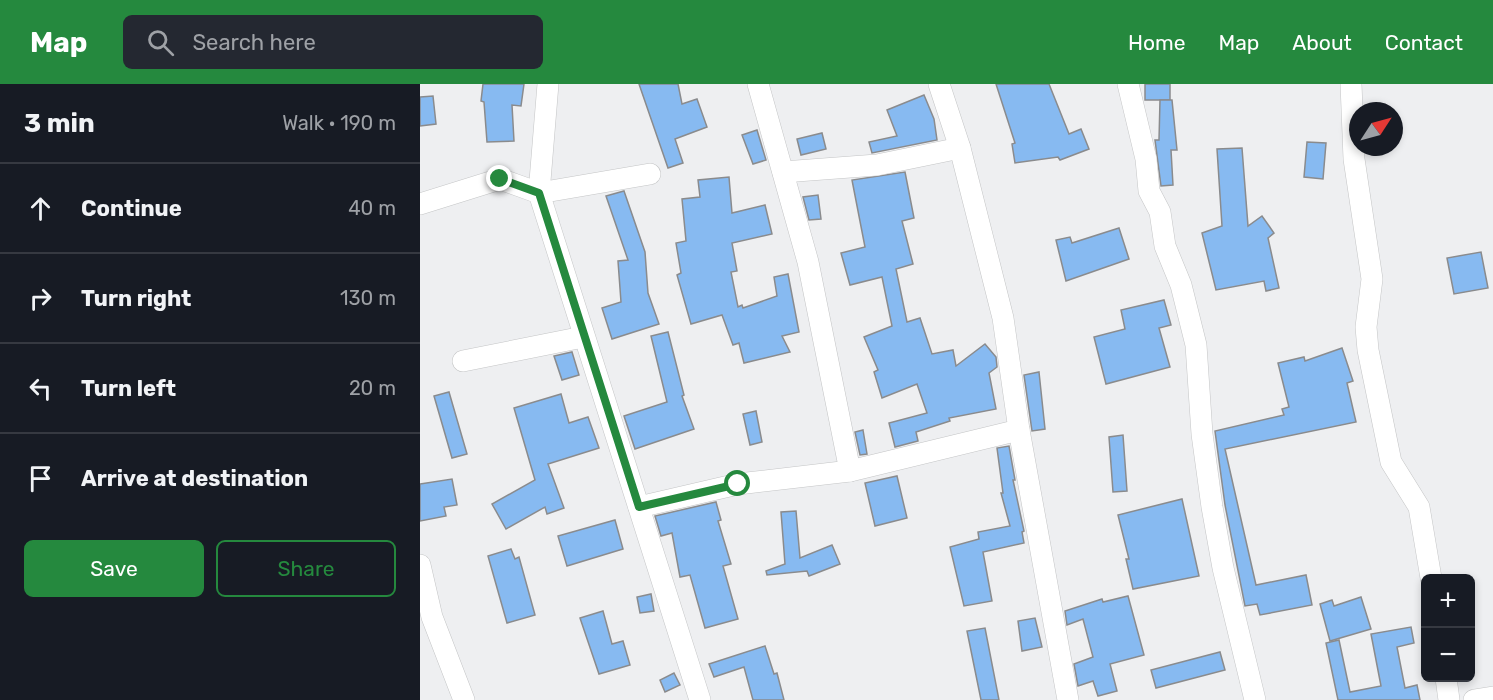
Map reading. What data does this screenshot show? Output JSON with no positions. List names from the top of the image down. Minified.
{"north":"top right","page":{"header":"Map","search":"Search here","nav":["Home","Map","About","Contact"],"heading":["3 min","Walk · 190 m"],"list":[["Continue","40 m"],["Turn right","130 m"],["Turn left","20 m"],"Arrive at destination"],"buttons":["Save","Share"],"map_buttons":["+","−"]}}
